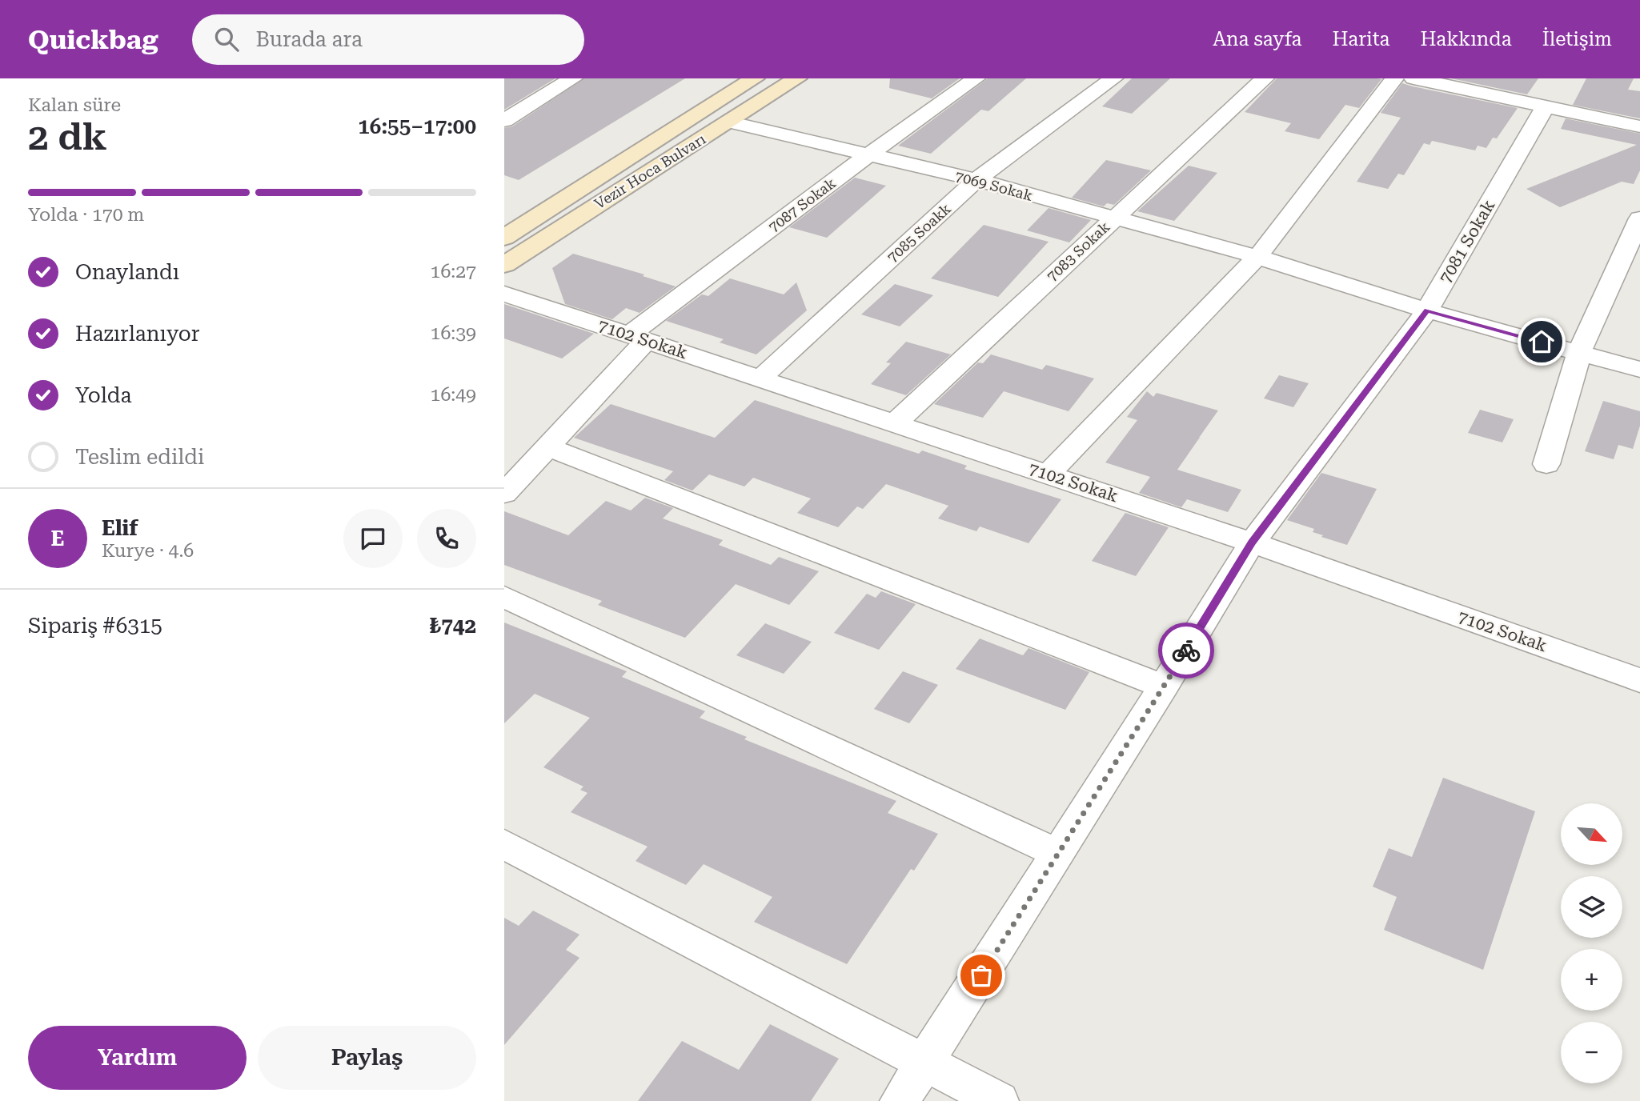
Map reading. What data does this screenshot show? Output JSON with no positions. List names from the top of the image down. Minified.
{"streets":{"main road":["Vezir Hoca Bulvarı"],"street":["7069 Sokak","7087 Sokak","7085 Soakk","7081 Sokak","7083 Sokak","7102 Sokak"]},"crossings":[["Vezir Hoca Bulvarı","7069 Sokak"],["7069 Sokak","7087 Sokak"],["7069 Sokak","7085 Soakk"],["7069 Sokak","7081 Sokak"],["7069 Sokak","7083 Sokak"],["7087 Sokak","7102 Sokak"],["7085 Soakk","7102 Sokak"],["7081 Sokak","7102 Sokak"],["7083 Sokak","7102 Sokak"]],"north":"bottom right","page":{"header":"Quickbag","search":"Burada ara","nav":["Ana sayfa","Harita","Hakkında","İletişim"],"heading":["2 dk","Kalan süre","16:55–17:00"],"panel":["Elif","Kurye · 4.6","Sipariş #6315","₺742"],"bar":"Yolda · 170 m","list":[["Onaylandı","16:27"],["Hazırlanıyor","16:39"],["Yolda","16:49"],"Teslim edildi"],"round":"E","map_buttons":["+","−"],"buttons":["Yardım","Paylaş"]}}
